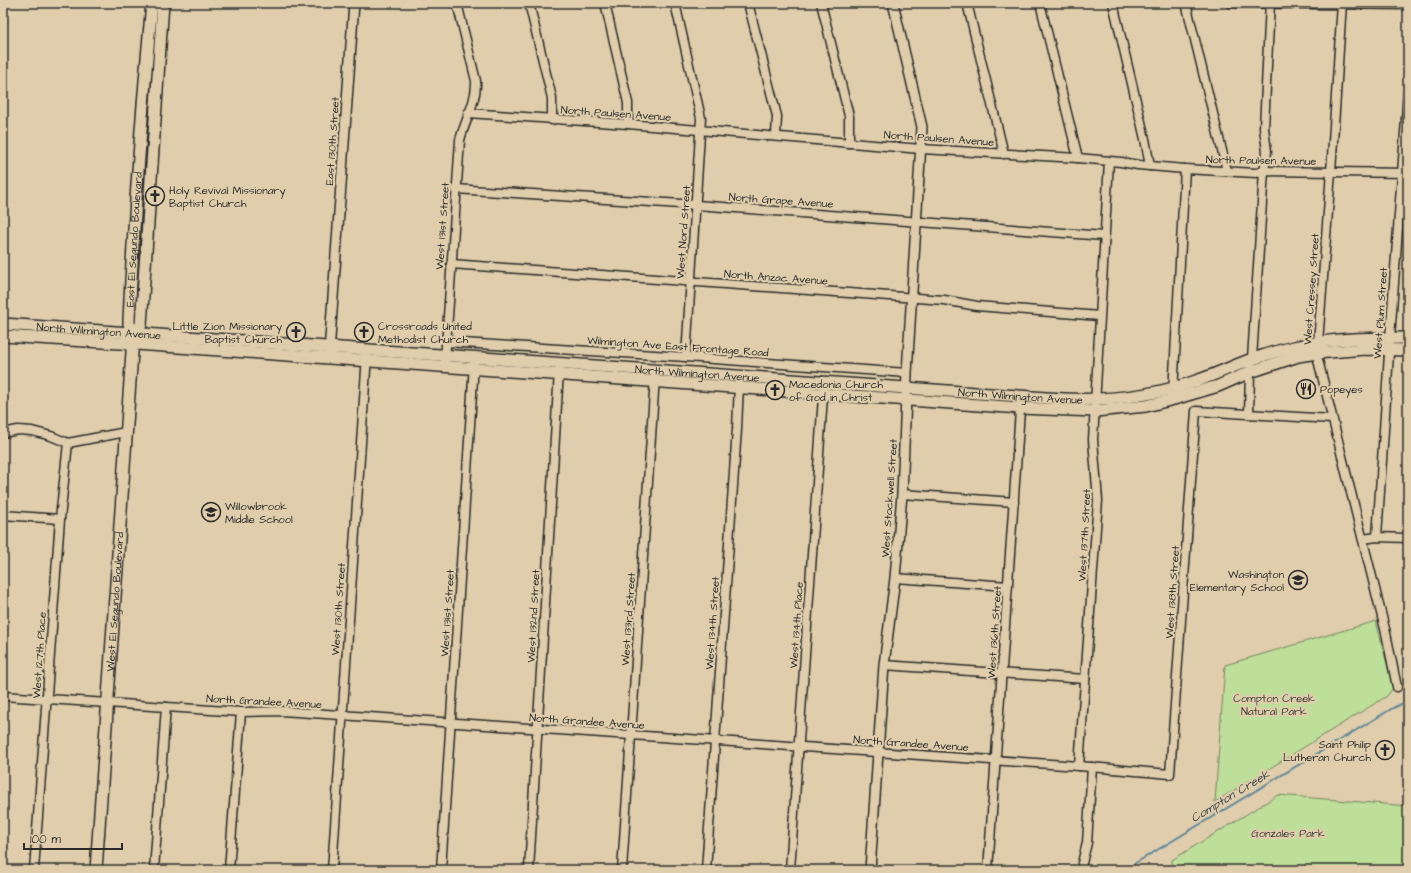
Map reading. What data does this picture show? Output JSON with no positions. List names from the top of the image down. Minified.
{"streets":{"main road":["East El Segundo Boulevard","North Wilmington Avenue","West El Segundo Boulevard"],"street":["North Paulsen Avenue","East 130th Street","North Grape Avenue","West 131st Street","West Nord Street","North Anzac Avenue","West Cressey Street","West Plum Street","Wilmington Ave East Frontage Road","West Stockwell Street","West 137th Street","West 138th Street","West 130th Street","West 132nd Street","West 133rd Street","West 134th Street","West 134th Place","West 136th Street","West 127th Place","North Grandee Avenue"]},"crossings":[["North Paulsen Avenue","West 131st Street"],["North Paulsen Avenue","West Nord Street"],["North Paulsen Avenue","West Cressey Street"],["North Paulsen Avenue","West Plum Street"],["North Paulsen Avenue","West Stockwell Street"],["North Paulsen Avenue","West 137th Street"],["East 130th Street","North Wilmington Avenue"],["North Grape Avenue","West 131st Street"],["North Grape Avenue","West Nord Street"],["North Grape Avenue","West Stockwell Street"],["North Grape Avenue","West 137th Street"],["West 131st Street","North Anzac Avenue"],["West 131st Street","North Wilmington Avenue"],["West 131st Street","Wilmington Ave East Frontage Road"],["West 131st Street","North Grandee Avenue"],["West Nord Street","North Anzac Avenue"],["West Nord Street","Wilmington Ave East Frontage Road"],["East El Segundo Boulevard","North Wilmington Avenue"],["East El Segundo Boulevard","West El Segundo Boulevard"],["North Anzac Avenue","West Stockwell Street"],["North Anzac Avenue","West 137th Street"],["West Cressey Street","North Wilmington Avenue"],["West Plum Street","North Wilmington Avenue"],["North Wilmington Avenue","West Stockwell Street"],["North Wilmington Avenue","West 137th Street"],["North Wilmington Avenue","West El Segundo Boulevard"],["North Wilmington Avenue","West 130th Street"],["North Wilmington Avenue","West 132nd Street"],["North Wilmington Avenue","West 133rd Street"],["North Wilmington Avenue","West 134th Street"],["North Wilmington Avenue","West 134th Place"],["North Wilmington Avenue","West 136th Street"],["Wilmington Ave East Frontage Road","West Stockwell Street"],["West Stockwell Street","North Grandee Avenue"],["West 137th Street","North Grandee Avenue"],["West 138th Street","North Grandee Avenue"],["West El Segundo Boulevard","North Grandee Avenue"],["West 130th Street","North Grandee Avenue"],["West 132nd Street","North Grandee Avenue"],["West 133rd Street","North Grandee Avenue"],["West 134th Street","North Grandee Avenue"],["West 134th Place","North Grandee Avenue"],["West 136th Street","North Grandee Avenue"],["West 127th Place","North Grandee Avenue"]],"water":["Compton Creek"],"parks":["Compton Creek Natural Park","Gonzales Park"],"places":{"church":["Holy Revival Missionary Baptist Church","Little Zion Missionary Baptist Church","Crossroads United Methodist Church","Macedonia Church of God in Christ","Saint Philip Lutheran Church"],"restaurant":["Popeyes"],"school or university":["Willowbrook Middle School","Washington Elementary School"]},"scale_bar":"100 m"}
